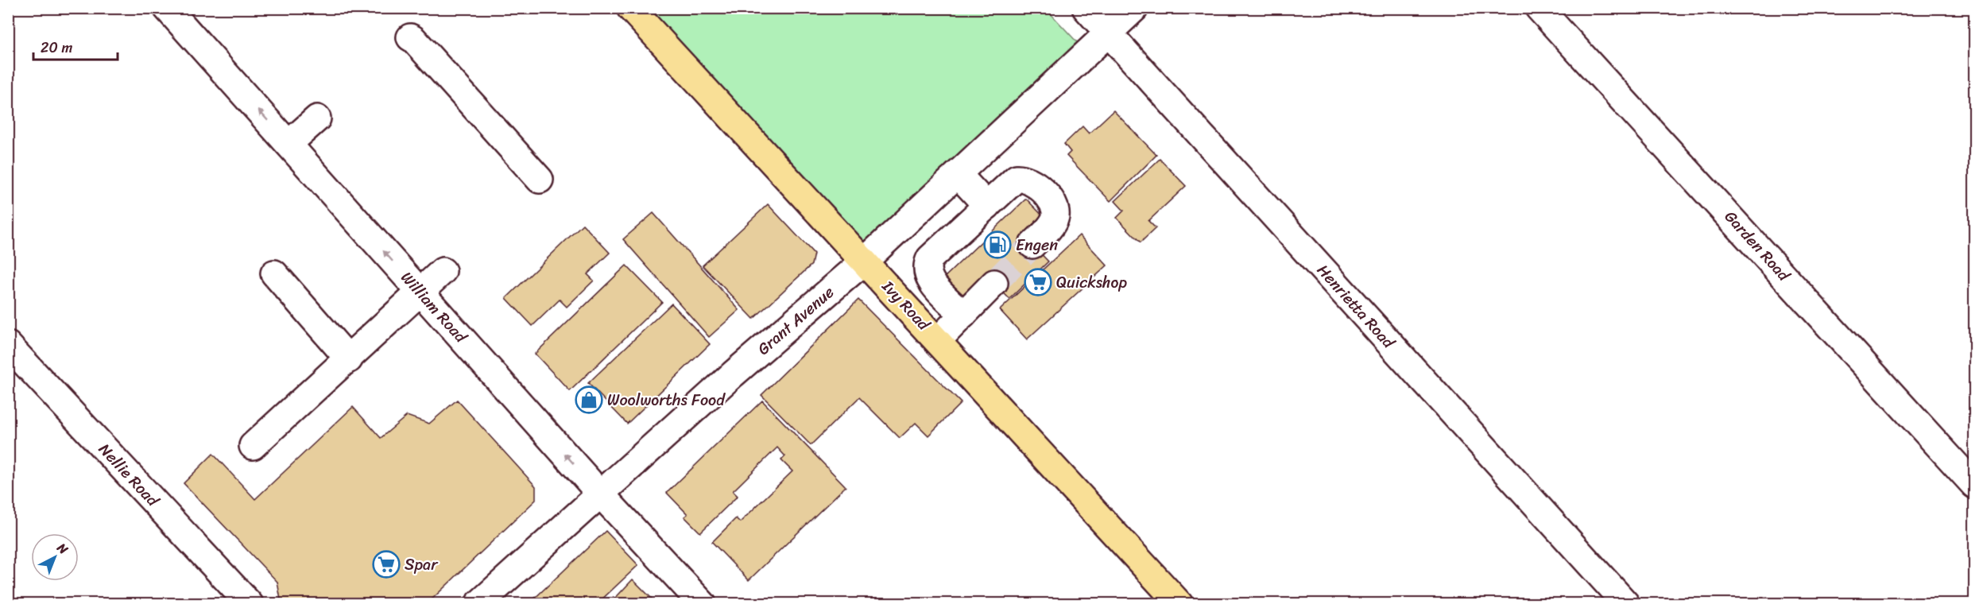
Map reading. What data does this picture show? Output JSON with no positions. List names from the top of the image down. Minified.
{"streets":{"main road":["Ivy Road"],"street":["Garden Road","Henrietta Road","William Road","Grant Avenue","Nellie Road"]},"crossings":[["Ivy Road","Grant Avenue"],["Henrietta Road","Grant Avenue"],["William Road","Grant Avenue"]],"places":{"fuel station":["Engen"],"supermarket":["Quickshop","Spar"],"shop":["Woolworths Food"]},"scale_bar":"20 m","north":"top right"}
